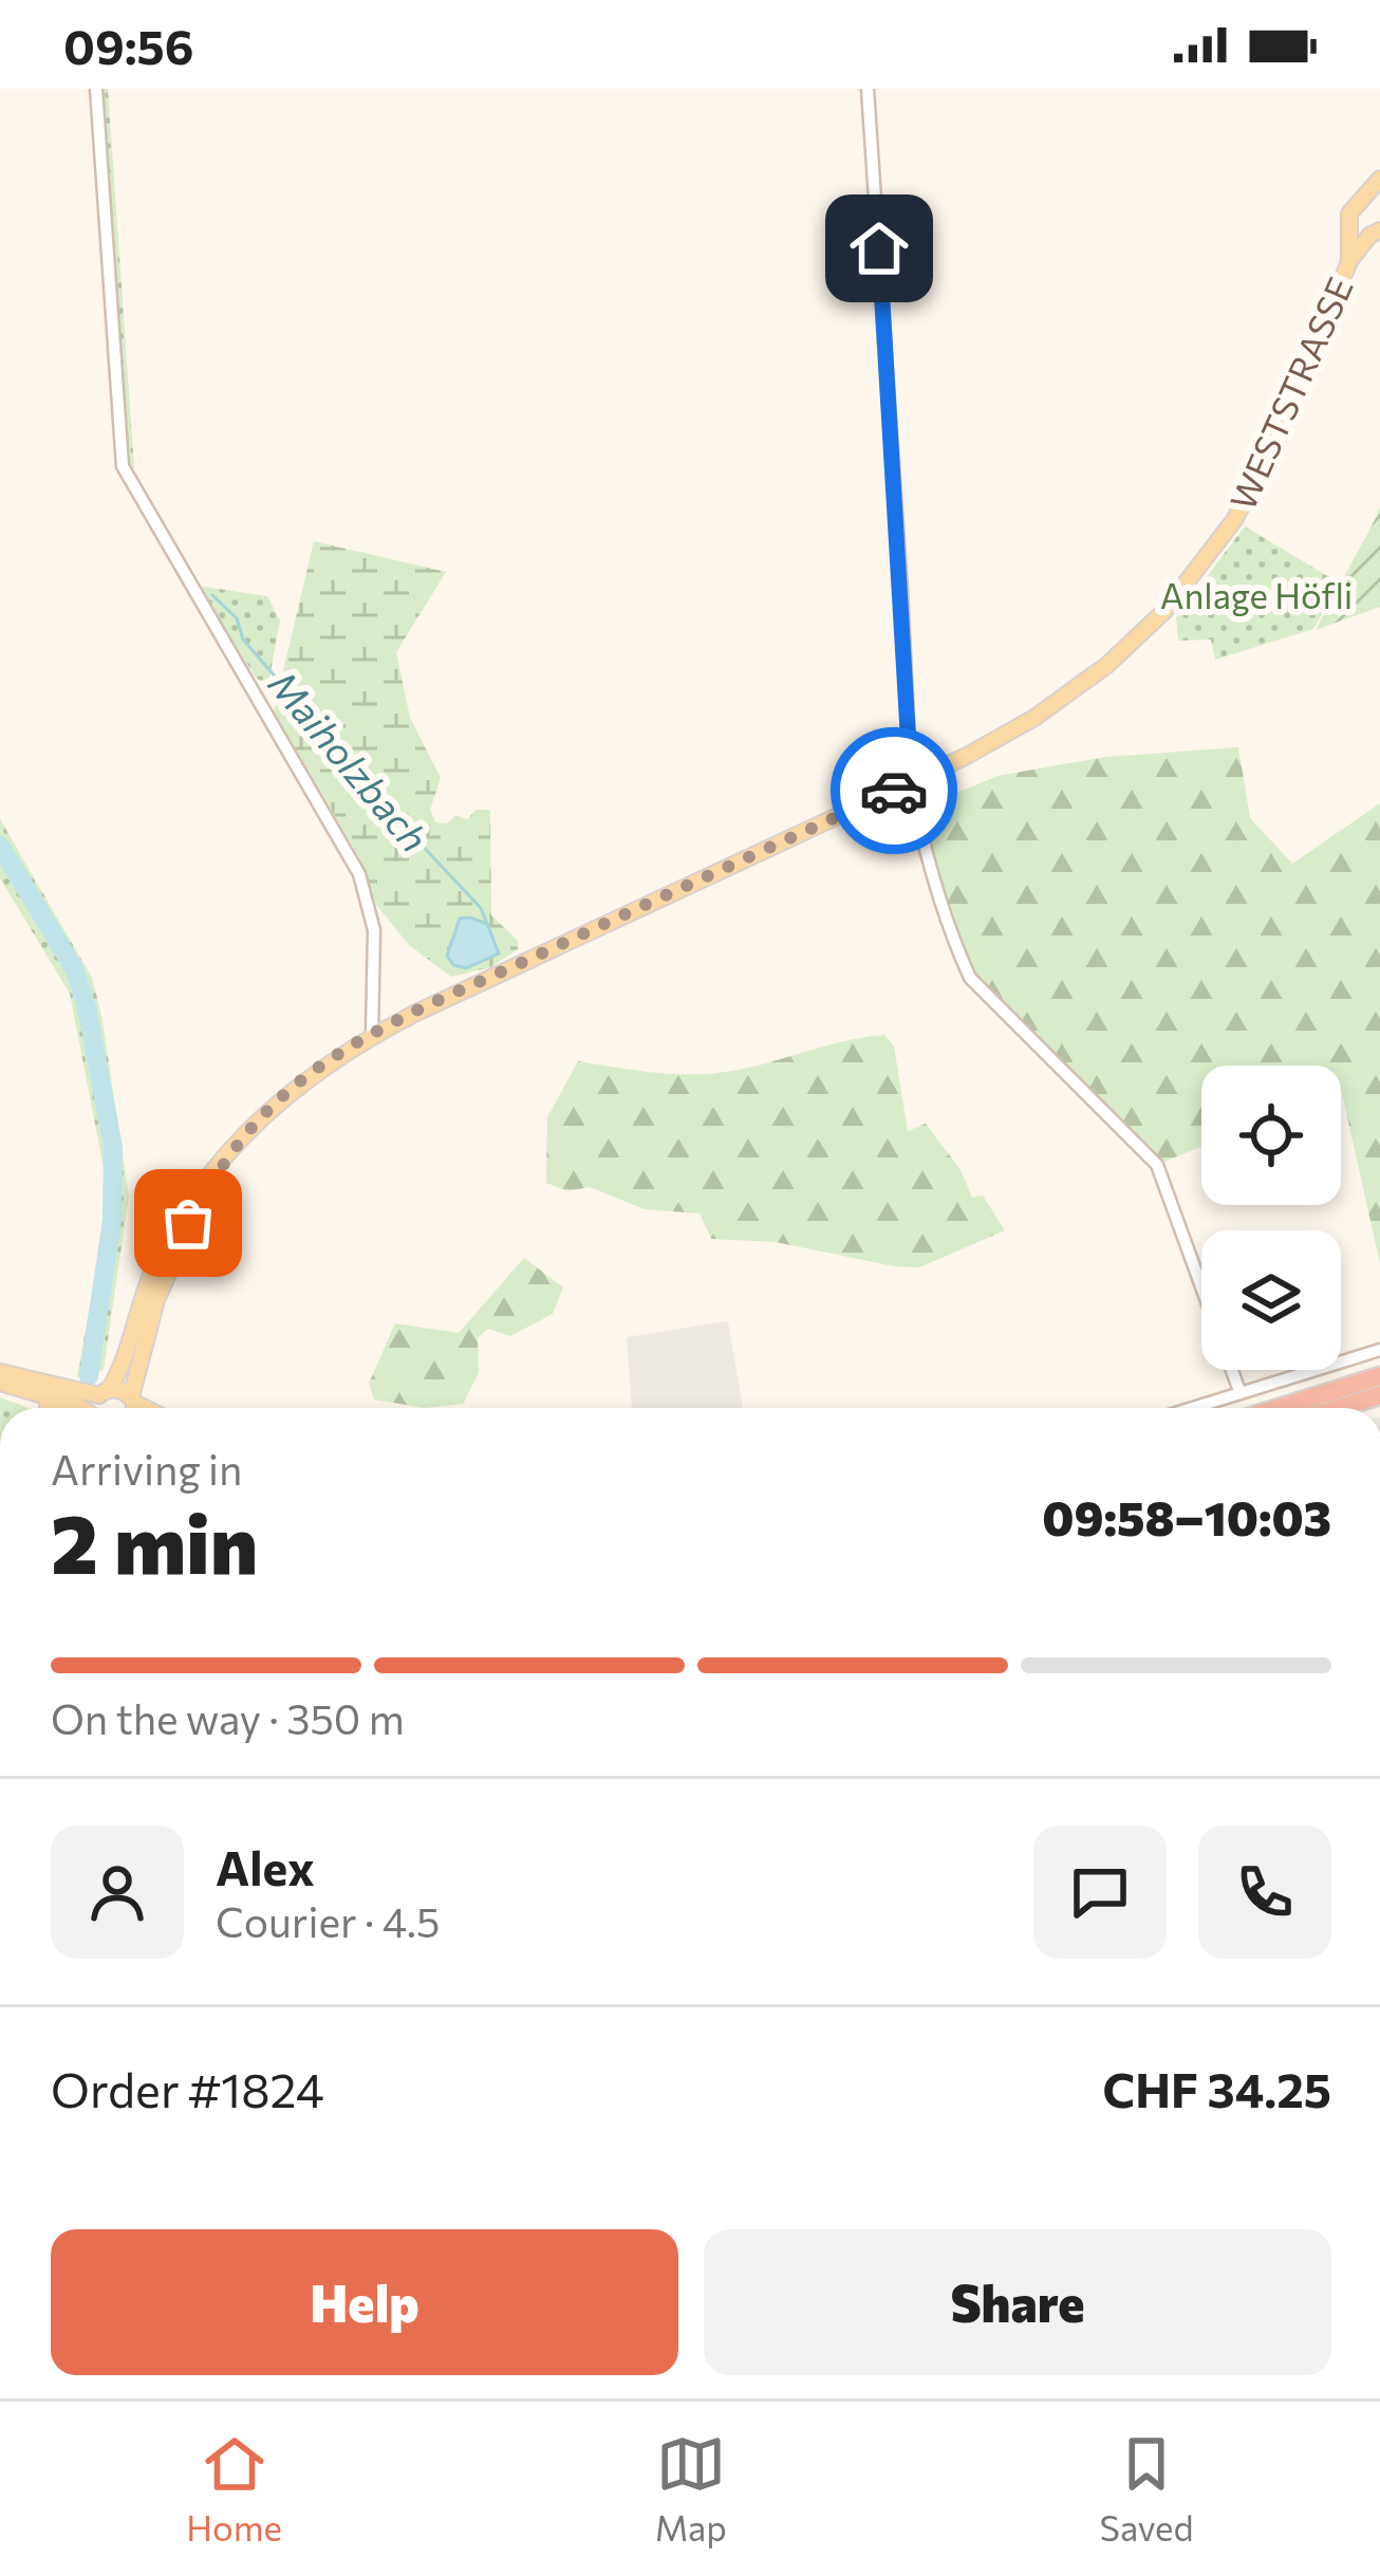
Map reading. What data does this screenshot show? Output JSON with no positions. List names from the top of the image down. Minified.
{"streets":{"main road":["WESTSTRASSE"]},"water":["Maiholzbach"],"parks":["Anlage Höfli"],"page":{"status":"09:56","heading":["2 min","Arriving in","09:58–10:03"],"panel":["Alex","Courier · 4.5","Order #1824","CHF 34.25"],"bar":"On the way · 350 m","buttons":["Help","Share"],"tabs":["Home","Map","Saved"]}}
